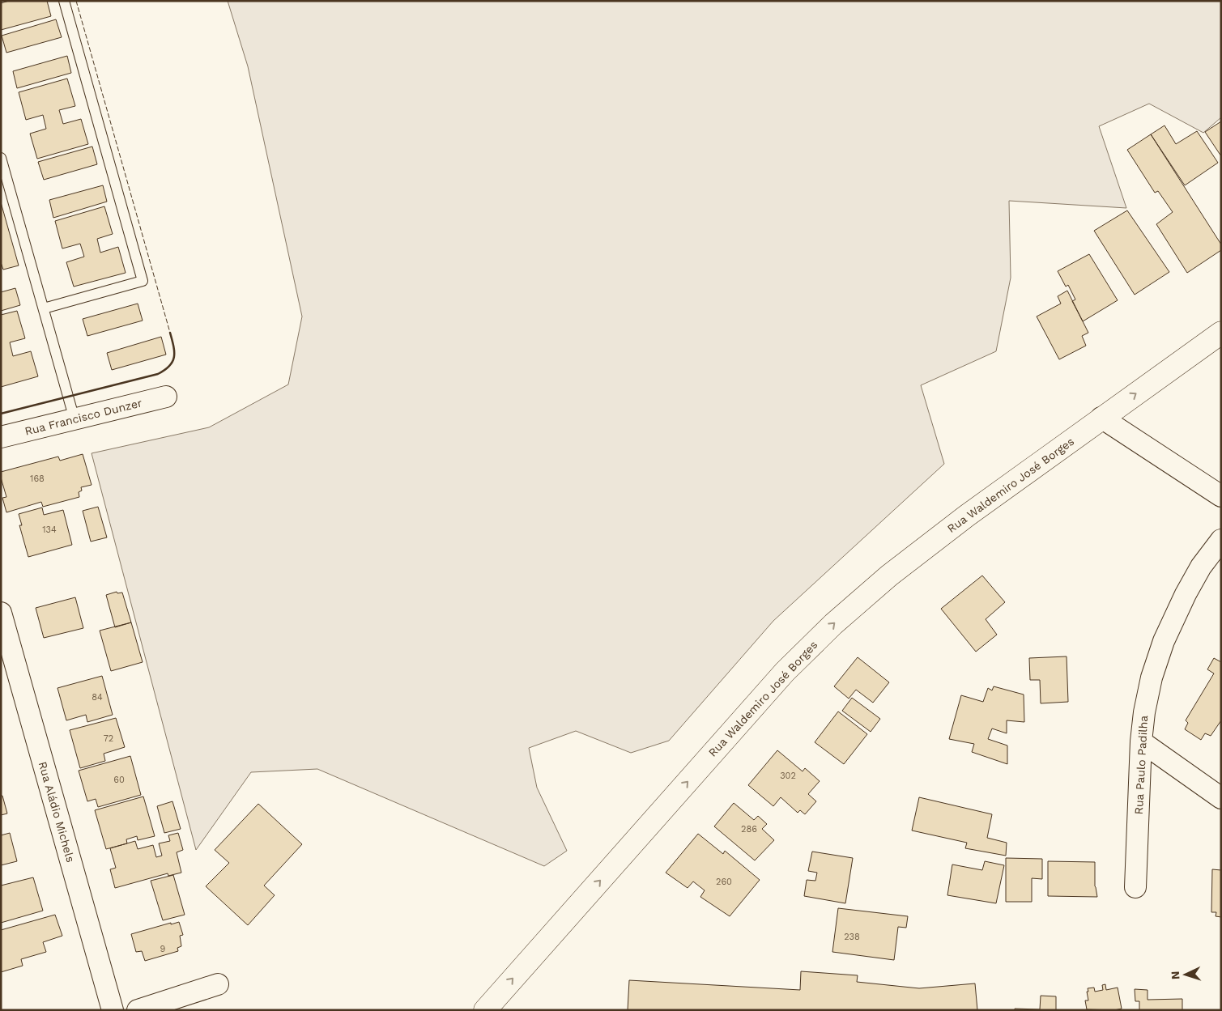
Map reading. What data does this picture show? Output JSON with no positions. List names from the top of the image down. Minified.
{"streets":{"main road":["Rua Waldemiro José Borges"],"street":["Rua Francisco Dunzer","Rua Paulo Padilha","Rua Aládio Michels"]},"one_way":["Rua Waldemiro José Borges"],"house_numbers":["168","134","84","72","302","60","286","260","238","9"],"north":"left"}
